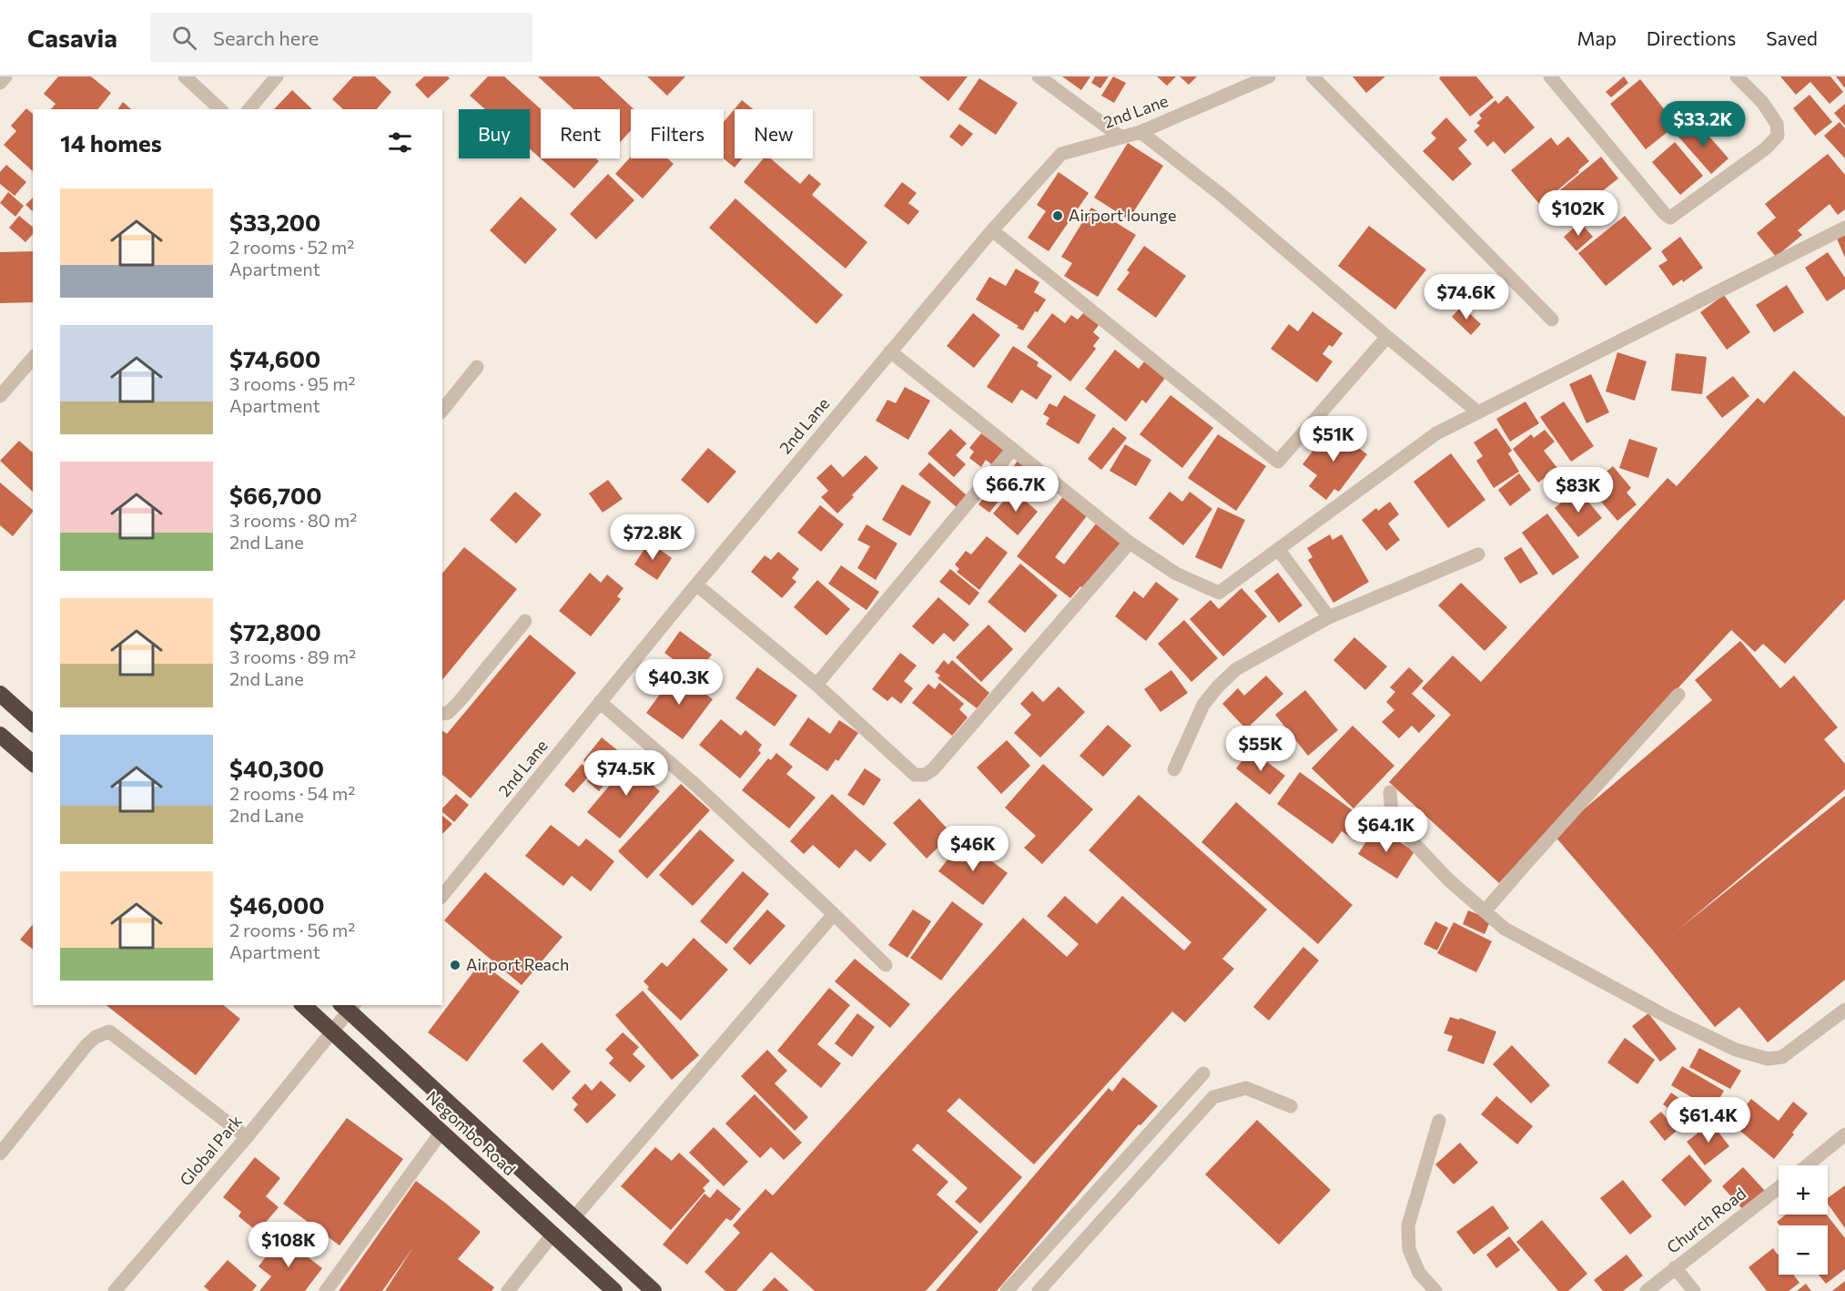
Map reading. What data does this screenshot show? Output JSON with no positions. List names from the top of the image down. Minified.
{"streets":{"highway":["Negombo Road"],"street":["2nd Lane","Global Park","Church Road"]},"crossings":[["Negombo Road","Global Park"]],"places":["Airport lounge","Airport Reach"],"page":{"header":"Casavia","search":"Search here","nav":["Map","Directions","Saved"],"price":["$33.2K","$102K","$74.6K","$51K","$66.7K","$83K","$72.8K","$40.3K","$55K","$74.5K","$64.1K","$46K","$61.4K","$108K"],"chip":["Buy","Rent","Filters","New"],"heading":"14 homes","list":[{"name":"$33,200","note":"2 rooms · 52 m² · Apartment"},{"name":"$74,600","note":"3 rooms · 95 m² · Apartment"},{"name":"$66,700","note":"3 rooms · 80 m² · 2nd Lane"},{"name":"$72,800","note":"3 rooms · 89 m² · 2nd Lane"},{"name":"$40,300","note":"2 rooms · 54 m² · 2nd Lane"},{"name":"$46,000","note":"2 rooms · 56 m² · Apartment"}],"map_buttons":["+","−"]}}
